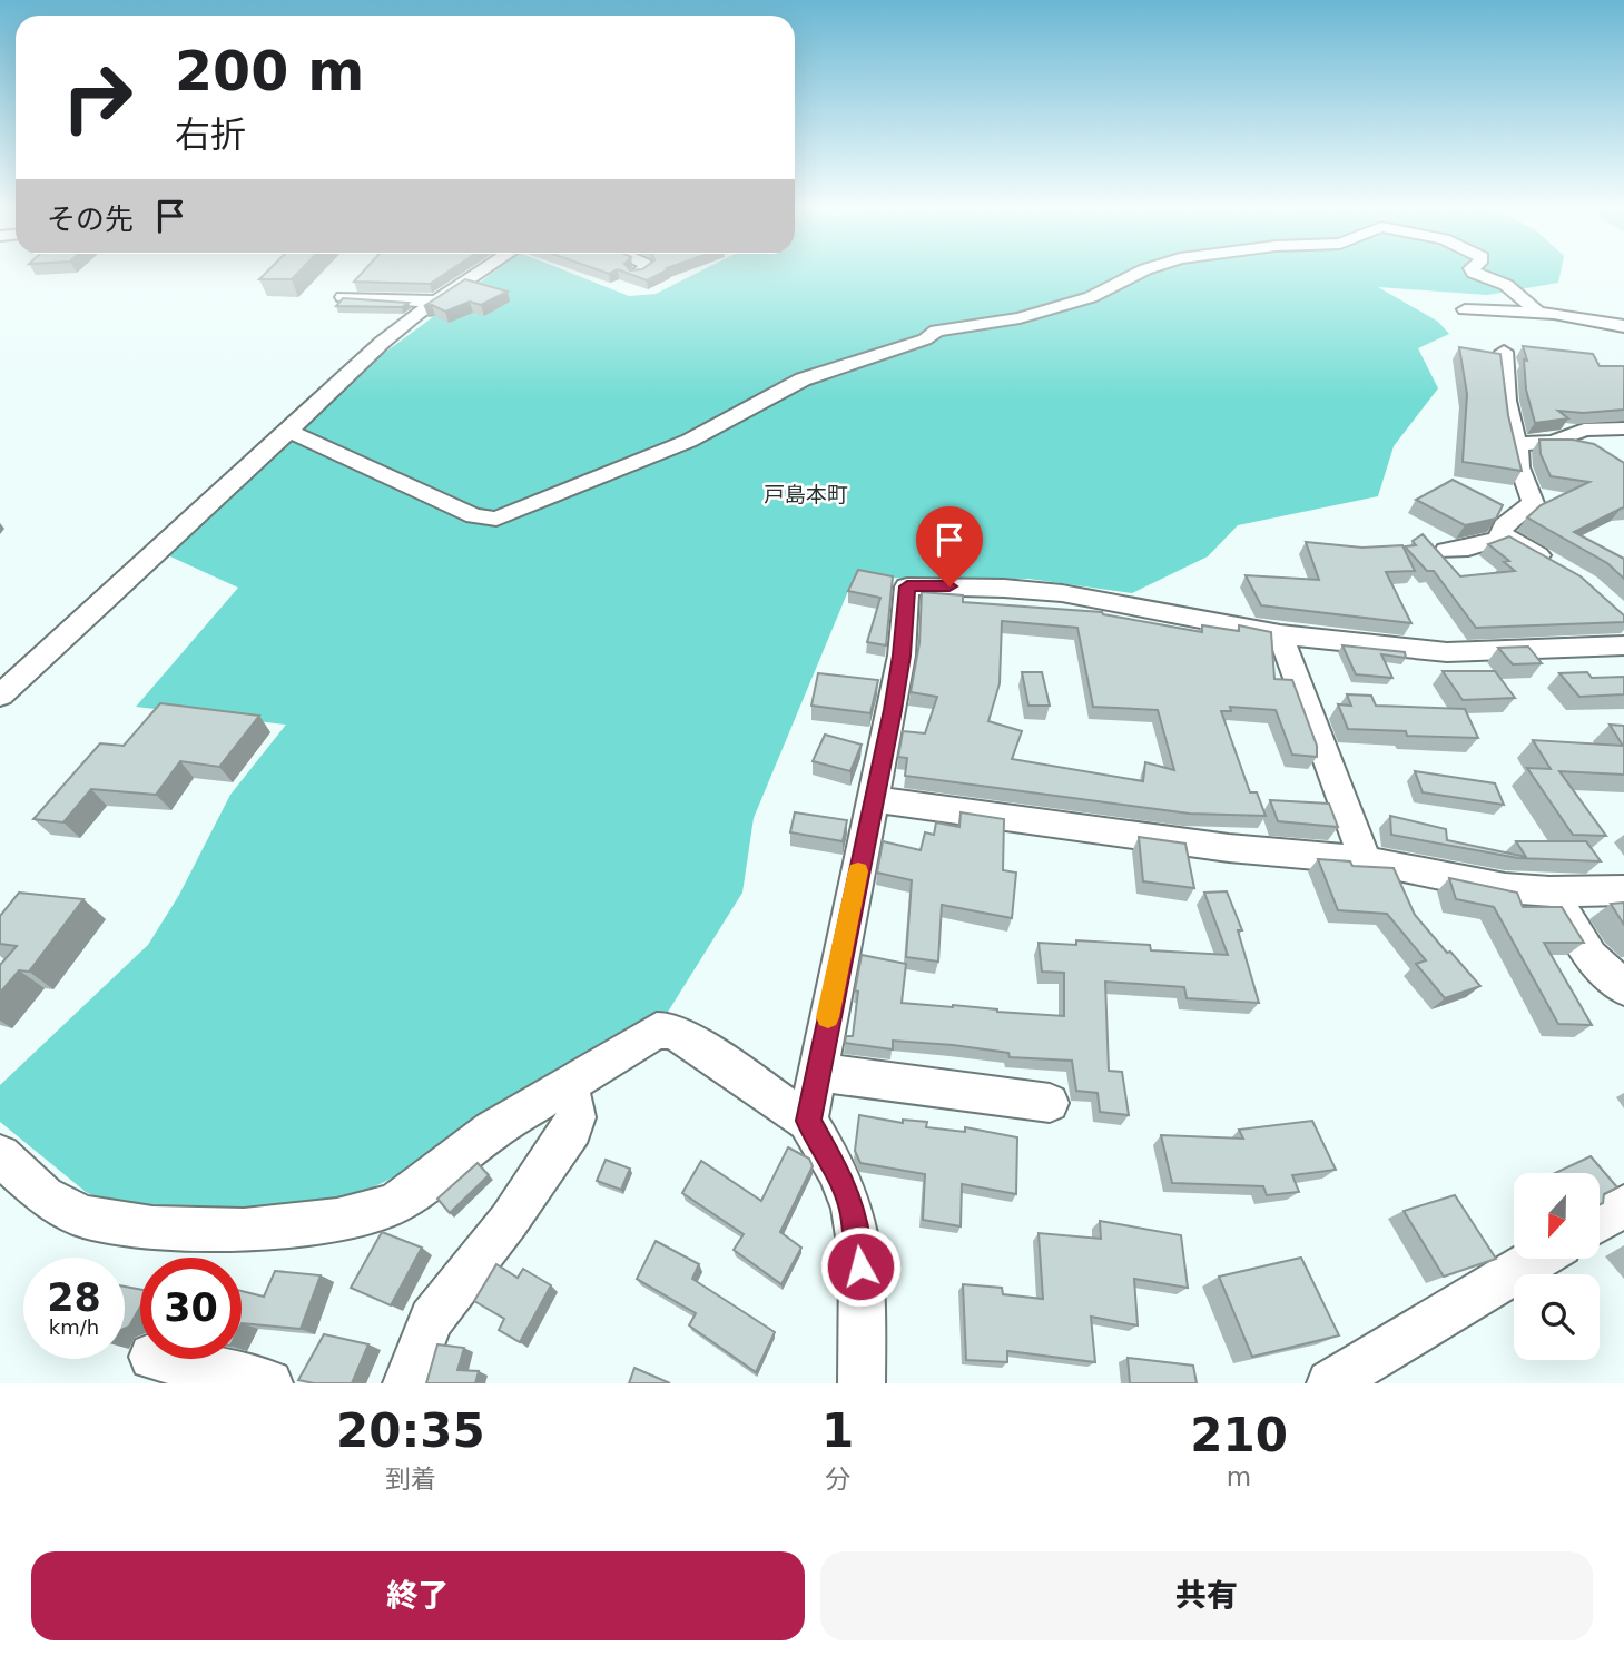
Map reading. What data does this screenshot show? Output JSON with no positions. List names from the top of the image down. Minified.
{"districts":["戸島本町"],"north":"bottom","page":{"turn":["200 m","右折"],"then":"その先","speed":"28 km/h","limit":"30","eta":["20:35","到着","1","分","210","m"],"buttons":["終了","共有"]}}
